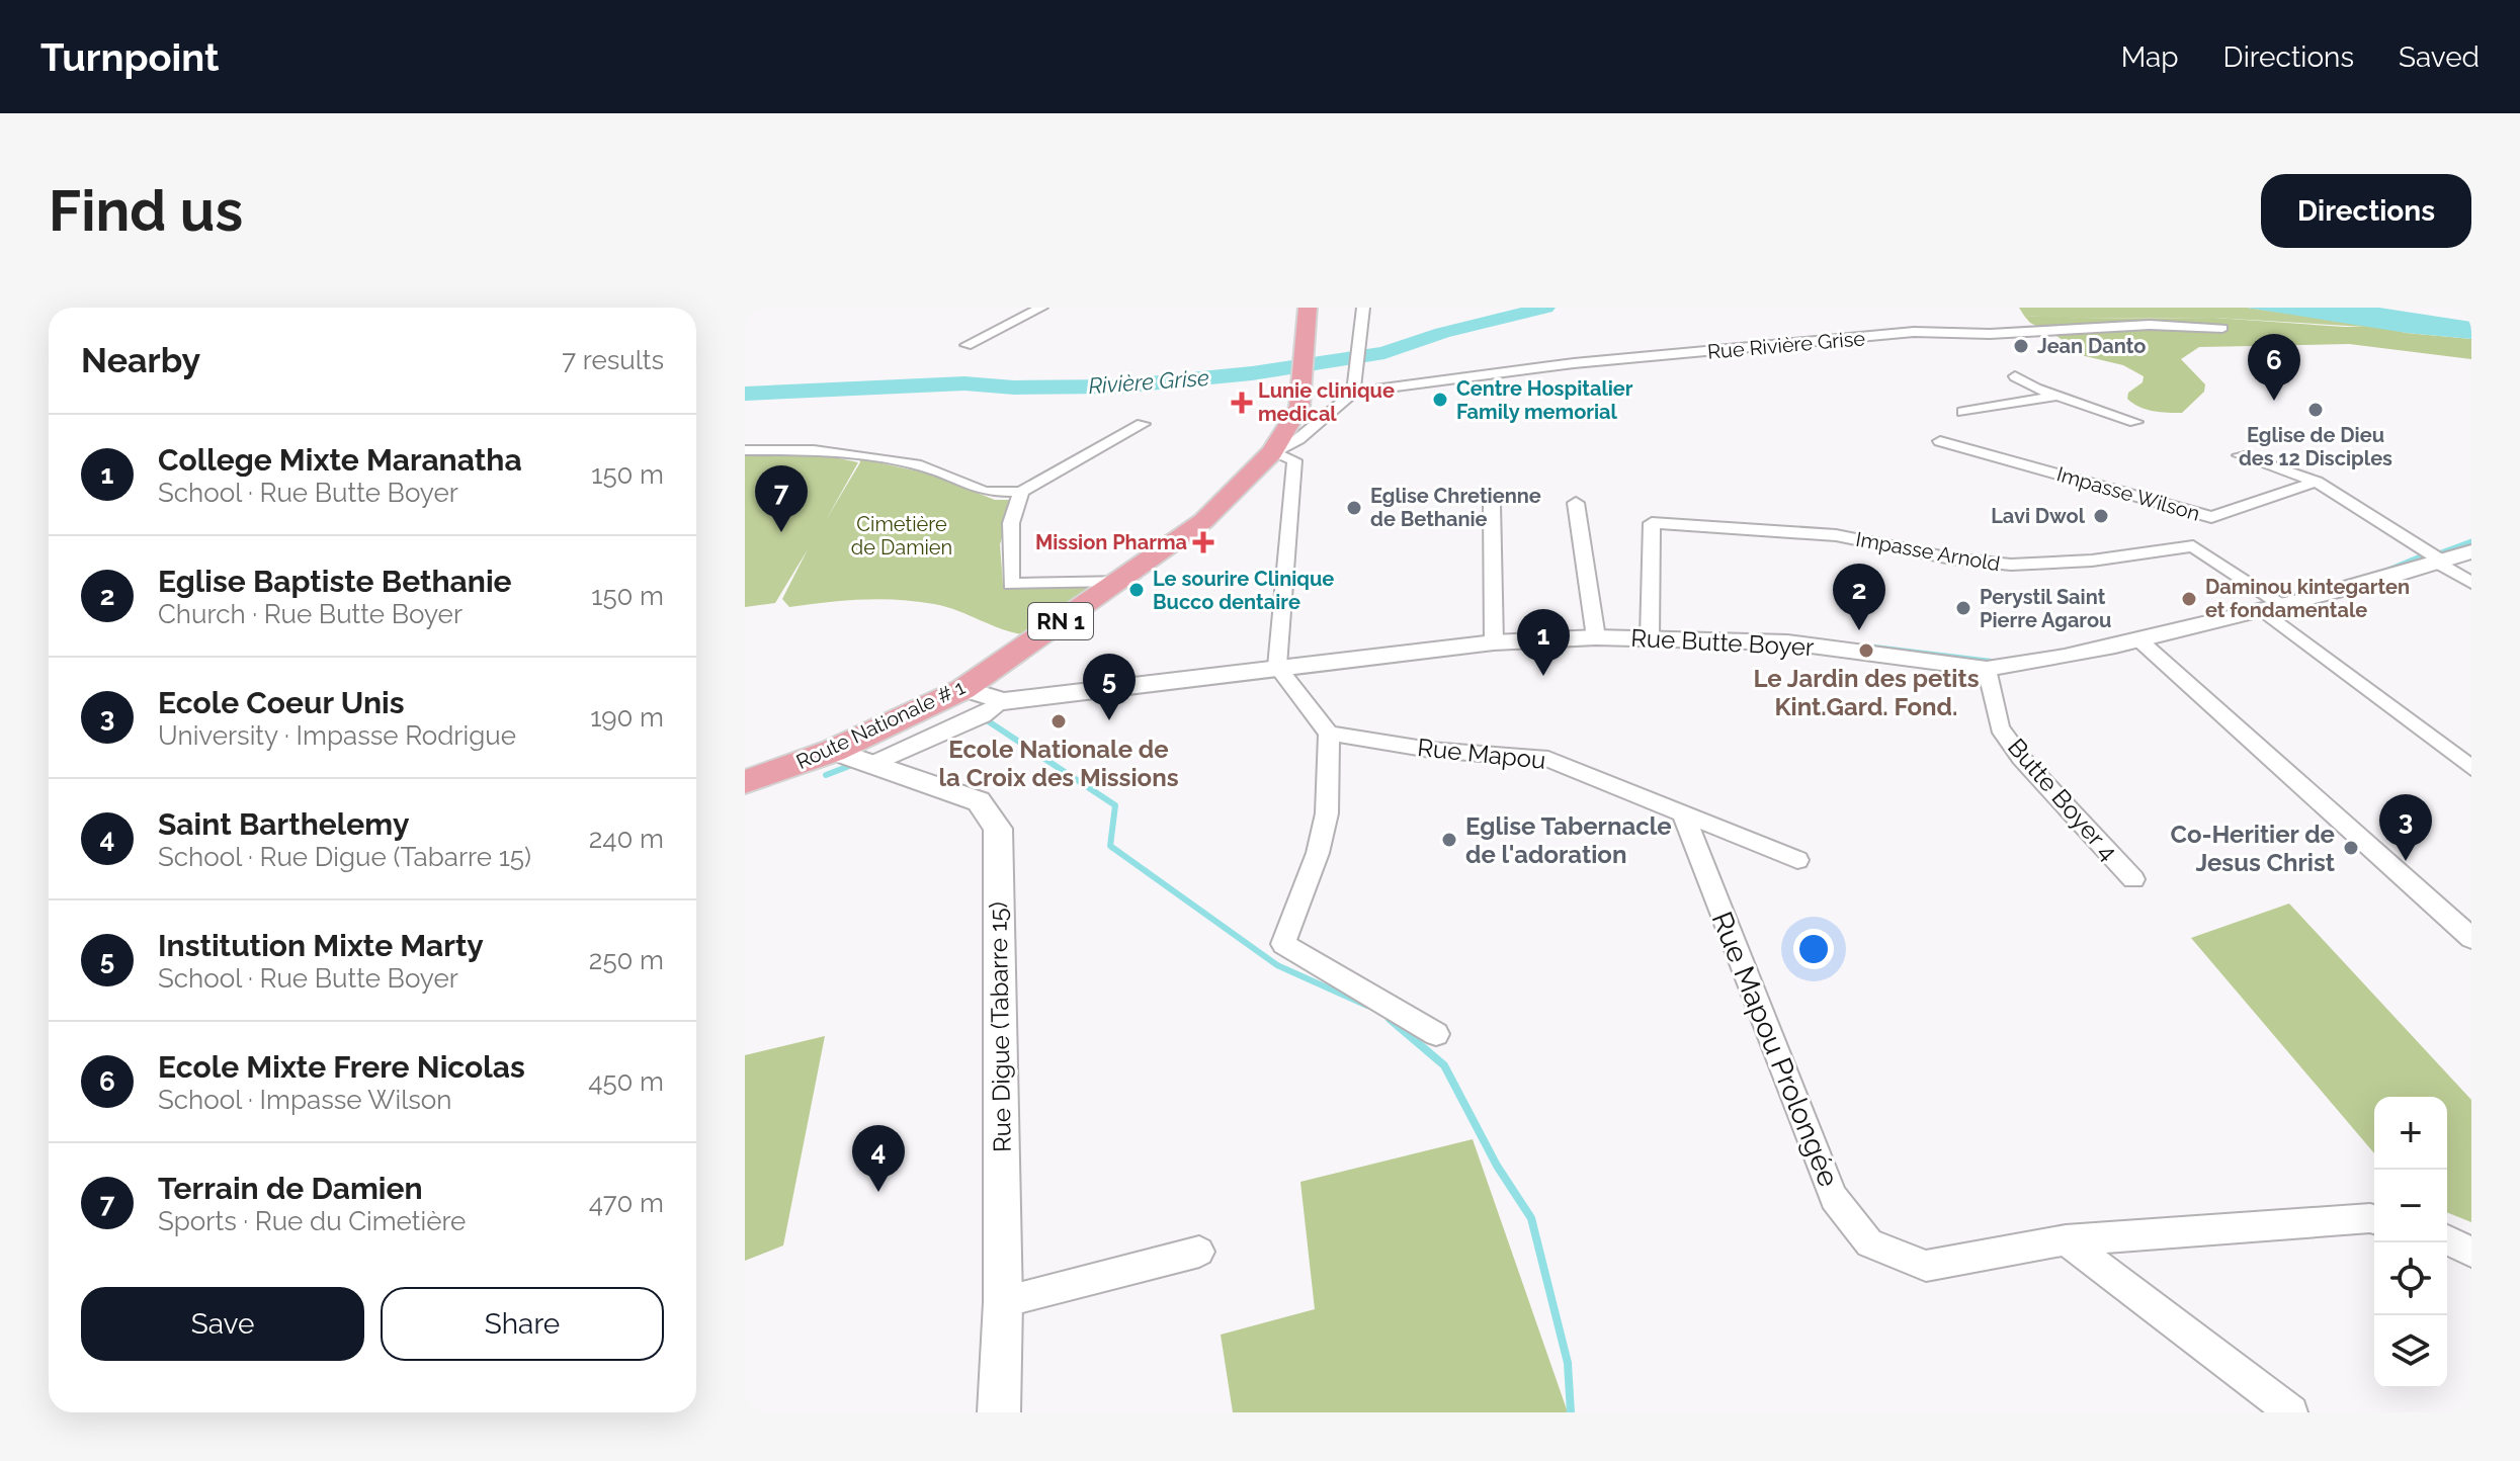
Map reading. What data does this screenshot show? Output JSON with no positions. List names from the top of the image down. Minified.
{"streets":{"main road":["RN 1","Route Nationale # 1"],"street":["Rue Rivière Grise","Impasse Wilson","Impasse Arnold","Rue Butte Boyer","Rue Mapou","Butte Boyer 4","Rue Digue (Tabarre 15)","Rue Mapou Prolongée"]},"crossings":[["Impasse Arnold","Rue Butte Boyer"],["Rue Butte Boyer","Route Nationale # 1"],["Rue Butte Boyer","Butte Boyer 4"],["Route Nationale # 1","Rue Digue (Tabarre 15)"],["Rue Mapou","Rue Mapou Prolongée"]],"water":["Rivière Grise"],"parks":["Cimetière de Damien"],"places":{"other":["Jean Danto","Centre Hospitalier Family memorial","Eglise de Dieu des 12 Disciples","Eglise Chretienne de Bethanie","Lavi Dwol","Le sourire Clinique Bucco dentaire","Daminou kintegarten et fondamentale","Perystil Saint Pierre Agarou","Le Jardin des petits Kint.Gard. Fond.","Ecole Nationale de la Croix des Missions","Eglise Tabernacle de l'adoration","Co-Heritier de Jesus Christ"],"health":["Lunie clinique medical","Mission Pharma"]},"page":{"header":"Turnpoint","nav":["Map","Directions","Saved"],"buttons":["Directions",["Save","Share"]],"title":"Find us","heading":["Nearby","7 results"],"pins":["6","7","2","1","5","3","4"],"list":[{"mark":"1","name":"College Mixte Maranatha","note":"School · Rue Butte Boyer","value":"150 m"},{"mark":"2","name":"Eglise Baptiste Bethanie","note":"Church · Rue Butte Boyer","value":"150 m"},{"mark":"3","name":"Ecole Coeur Unis","note":"University · Impasse Rodrigue","value":"190 m"},{"mark":"4","name":"Saint Barthelemy","note":"School · Rue Digue (Tabarre 15)","value":"240 m"},{"mark":"5","name":"Institution Mixte Marty","note":"School · Rue Butte Boyer","value":"250 m"},{"mark":"6","name":"Ecole Mixte Frere Nicolas","note":"School · Impasse Wilson","value":"450 m"},{"mark":"7","name":"Terrain de Damien","note":"Sports · Rue du Cimetière","value":"470 m"}],"map_buttons":["+","−"]}}
